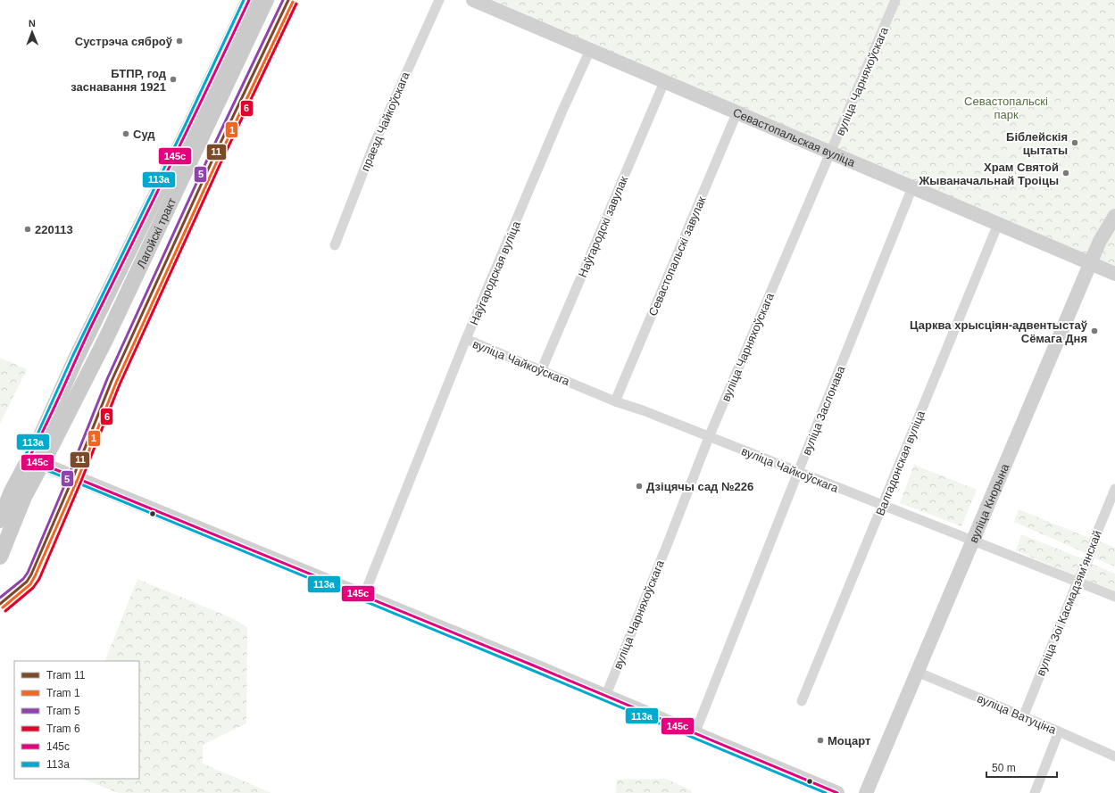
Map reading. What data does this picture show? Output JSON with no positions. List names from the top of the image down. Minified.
{"streets":{"main road":["Севастопальская вуліца","Лагойскі тракт","вуліца Кнорына"],"street":["вуліца Чарняхоўскага","праезд Чайкоўскага","Наўгародскі завулак","Севастопальскі завулак","Наўгародская вуліца","вуліца Чайкоўскага","вуліца Заслонава","Валгадонская вуліца","вуліца Зоі Касмадзямʼянскай","вуліца Ватуціна"]},"crossings":[["вуліца Чарняхоўскага","Севастопальская вуліца"],["вуліца Чарняхоўскага","вуліца Чайкоўскага"],["Севастопальская вуліца","Наўгародскі завулак"],["Севастопальская вуліца","Севастопальскі завулак"],["Севастопальская вуліца","Наўгародская вуліца"],["Севастопальская вуліца","вуліца Заслонава"],["Севастопальская вуліца","Валгадонская вуліца"],["Севастопальская вуліца","вуліца Кнорына"],["Наўгародскі завулак","вуліца Чайкоўскага"],["Севастопальскі завулак","вуліца Чайкоўскага"],["Наўгародская вуліца","вуліца Чайкоўскага"],["вуліца Чайкоўскага","вуліца Заслонава"],["вуліца Чайкоўскага","Валгадонская вуліца"],["вуліца Чайкоўскага","вуліца Кнорына"],["вуліца Чайкоўскага","вуліца Зоі Касмадзямʼянскай"],["вуліца Кнорына","вуліца Ватуціна"],["вуліца Зоі Касмадзямʼянскай","вуліца Ватуціна"]],"parks":["Севастопальскі парк"],"places":["Сустрэча сяброў","БТПР, год заснавання 1921","Суд","Біблейскія цытаты","Храм Святой Жываначальнай Троіцы","220113","Царква хрысціян-адвентыстаў Сёмага Дня","Дзіцячы сад №226","Моцарт"],"lines":["tram line 11","tram line 5","transit line 145с","transit line 113а","tram line 1","tram line 6"],"legend":["Tram 11","Tram 1","Tram 5","Tram 6","145с","113а"],"scale_bar":"50 m","north":"top"}
